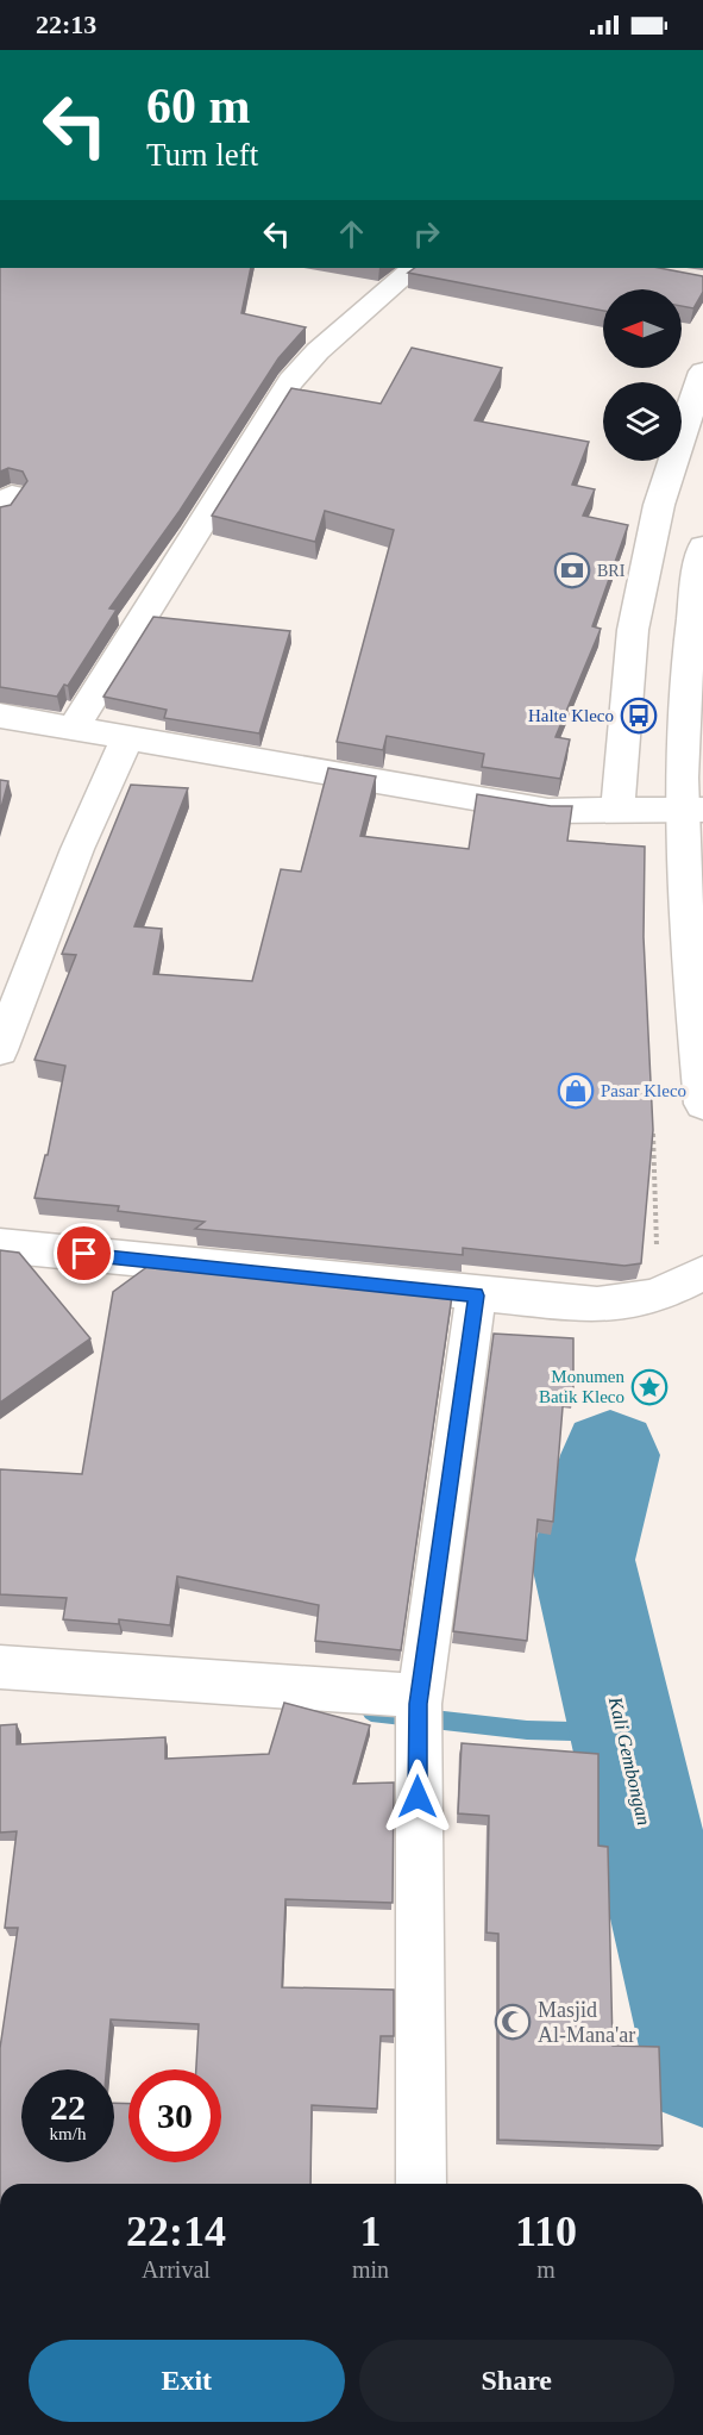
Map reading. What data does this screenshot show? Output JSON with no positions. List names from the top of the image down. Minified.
{"water":["Kali Gembongan"],"places":{"bank":["BRI"],"bus stop":["Halte Kleco"],"shop":["Pasar Kleco"],"place":["Monumen Batik Kleco"],"mosque":["Masjid Al-Mana'ar"]},"north":"left","page":{"status":"22:13","turn":["60 m","Turn left"],"speed":"22 km/h","limit":"30","eta":["22:14","Arrival","1","min","110","m"],"buttons":["Exit","Share"]}}
